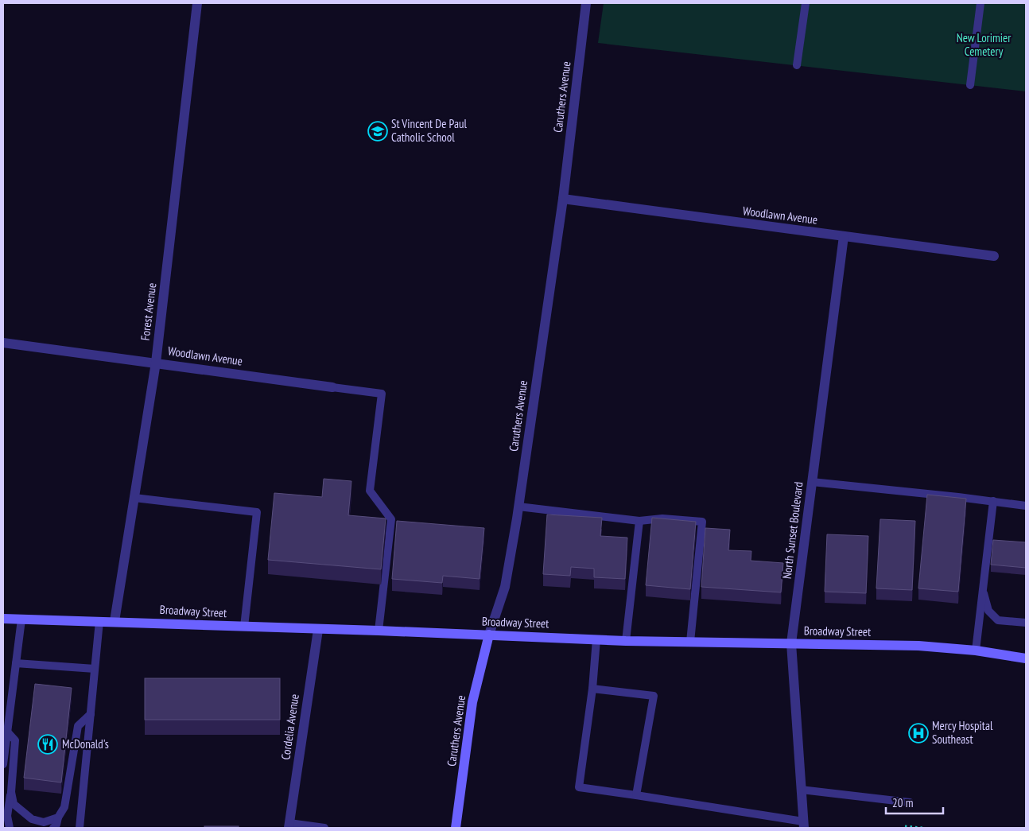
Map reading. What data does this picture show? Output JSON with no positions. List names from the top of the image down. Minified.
{"streets":{"main road":["Caruthers Avenue","Broadway Street"],"street":["Woodlawn Avenue","Forest Avenue","North Sunset Boulevard","Cordelia Avenue"]},"crossings":[["Caruthers Avenue","Woodlawn Avenue"],["Caruthers Avenue","Broadway Street"],["Woodlawn Avenue","Forest Avenue"],["Woodlawn Avenue","North Sunset Boulevard"],["Forest Avenue","Broadway Street"],["North Sunset Boulevard","Broadway Street"],["Broadway Street","Cordelia Avenue"]],"parks":["New Lorimier Cemetery"],"places":{"school or university":["St Vincent De Paul Catholic School"],"hospital":["Mercy Hospital Southeast"],"restaurant":["McDonald's"]},"scale_bar":"20 m"}
